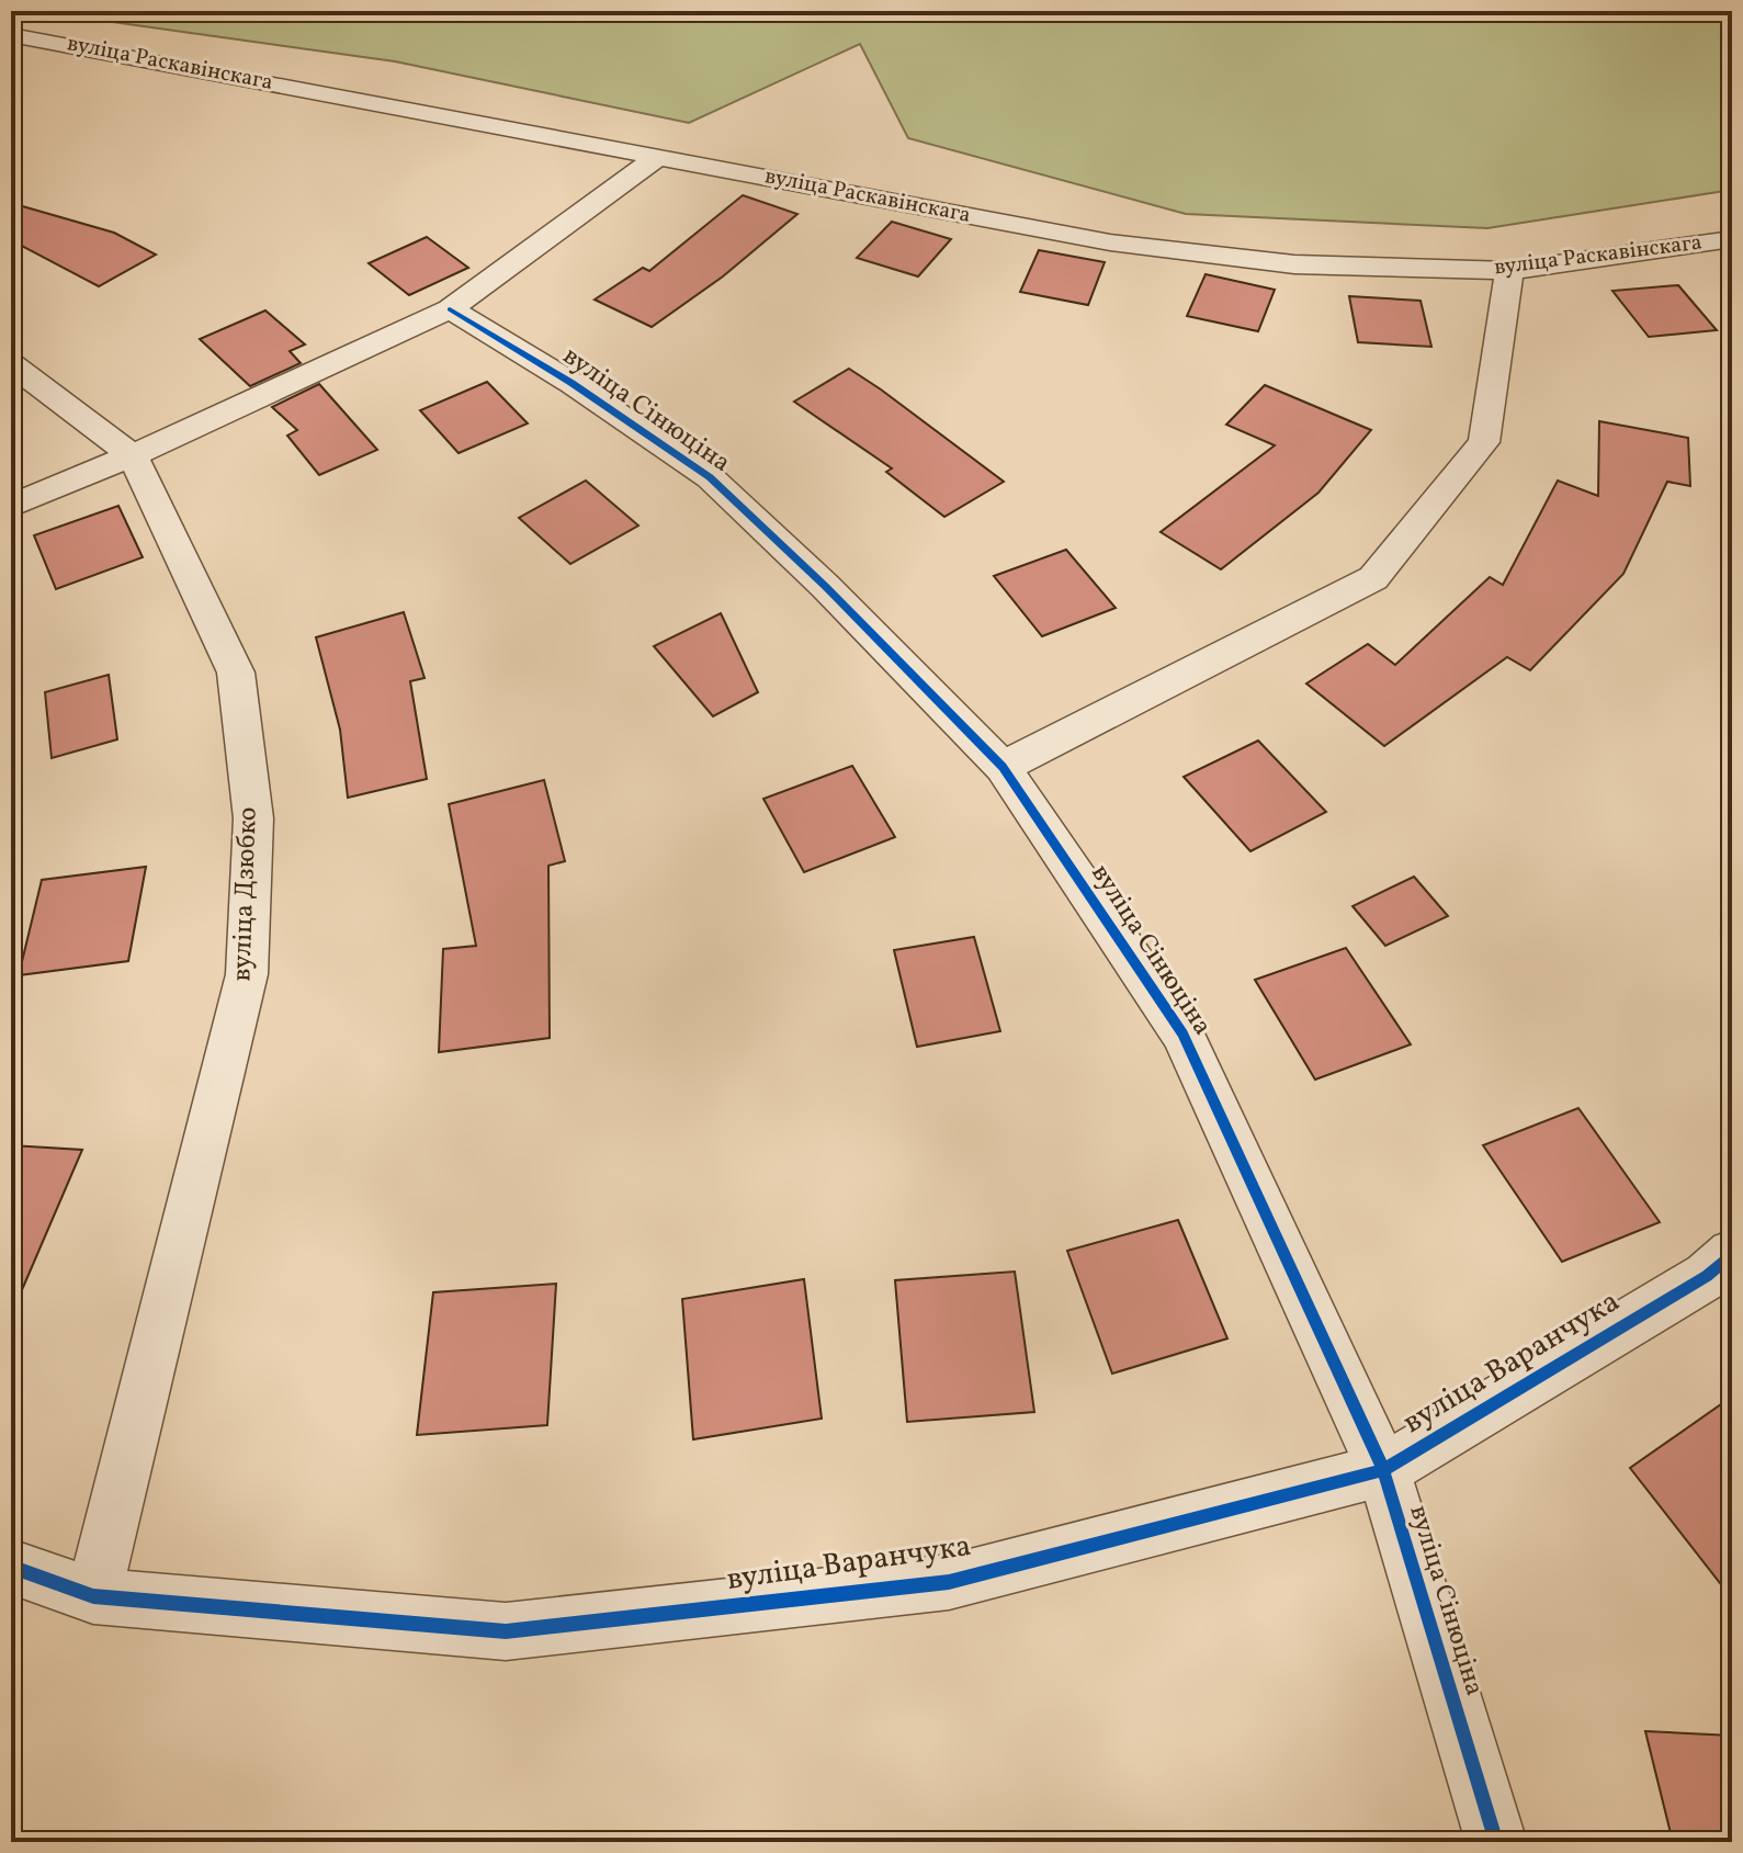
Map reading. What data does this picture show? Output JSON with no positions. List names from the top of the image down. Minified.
{"streets":{"street":["вуліца Раскавінскага","вуліца Сінюціна","вуліца Дзюбко","вуліца Варанчука"]},"crossings":[["вуліца Сінюціна","вуліца Варанчука"],["вуліца Дзюбко","вуліца Варанчука"]]}
